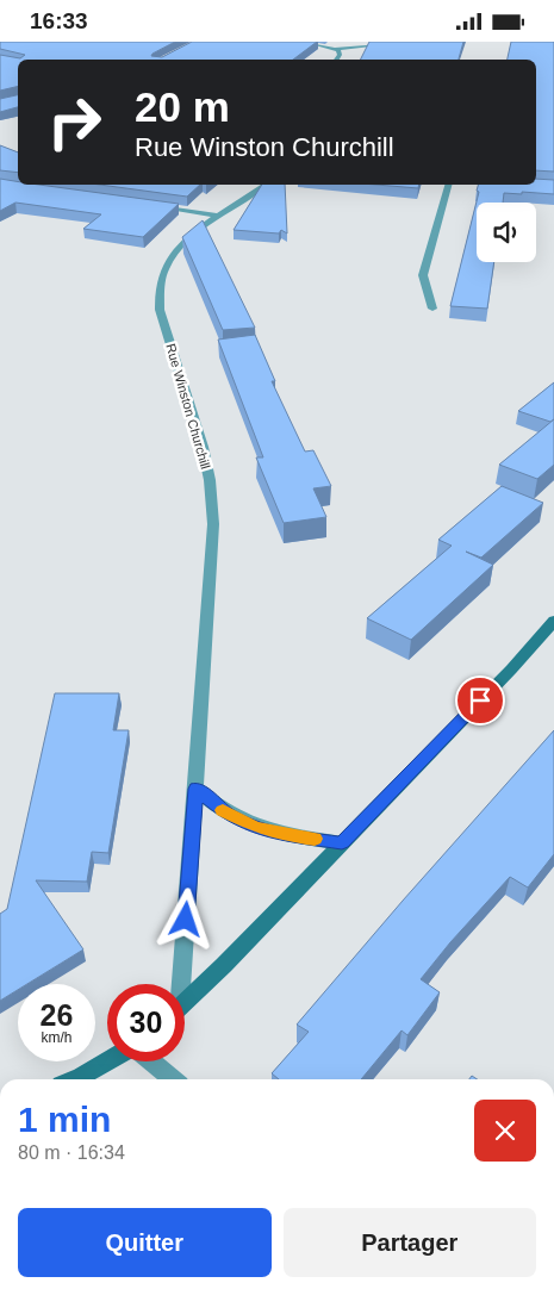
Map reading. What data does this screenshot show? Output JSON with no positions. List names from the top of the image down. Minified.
{"streets":{"street":["Rue Winston Churchill"]},"page":{"status":"16:33","turn":["20 m","Rue Winston Churchill"],"speed":"26 km/h","limit":"30","heading":["1 min","80 m · 16:34"],"buttons":["Quitter","Partager"]}}
